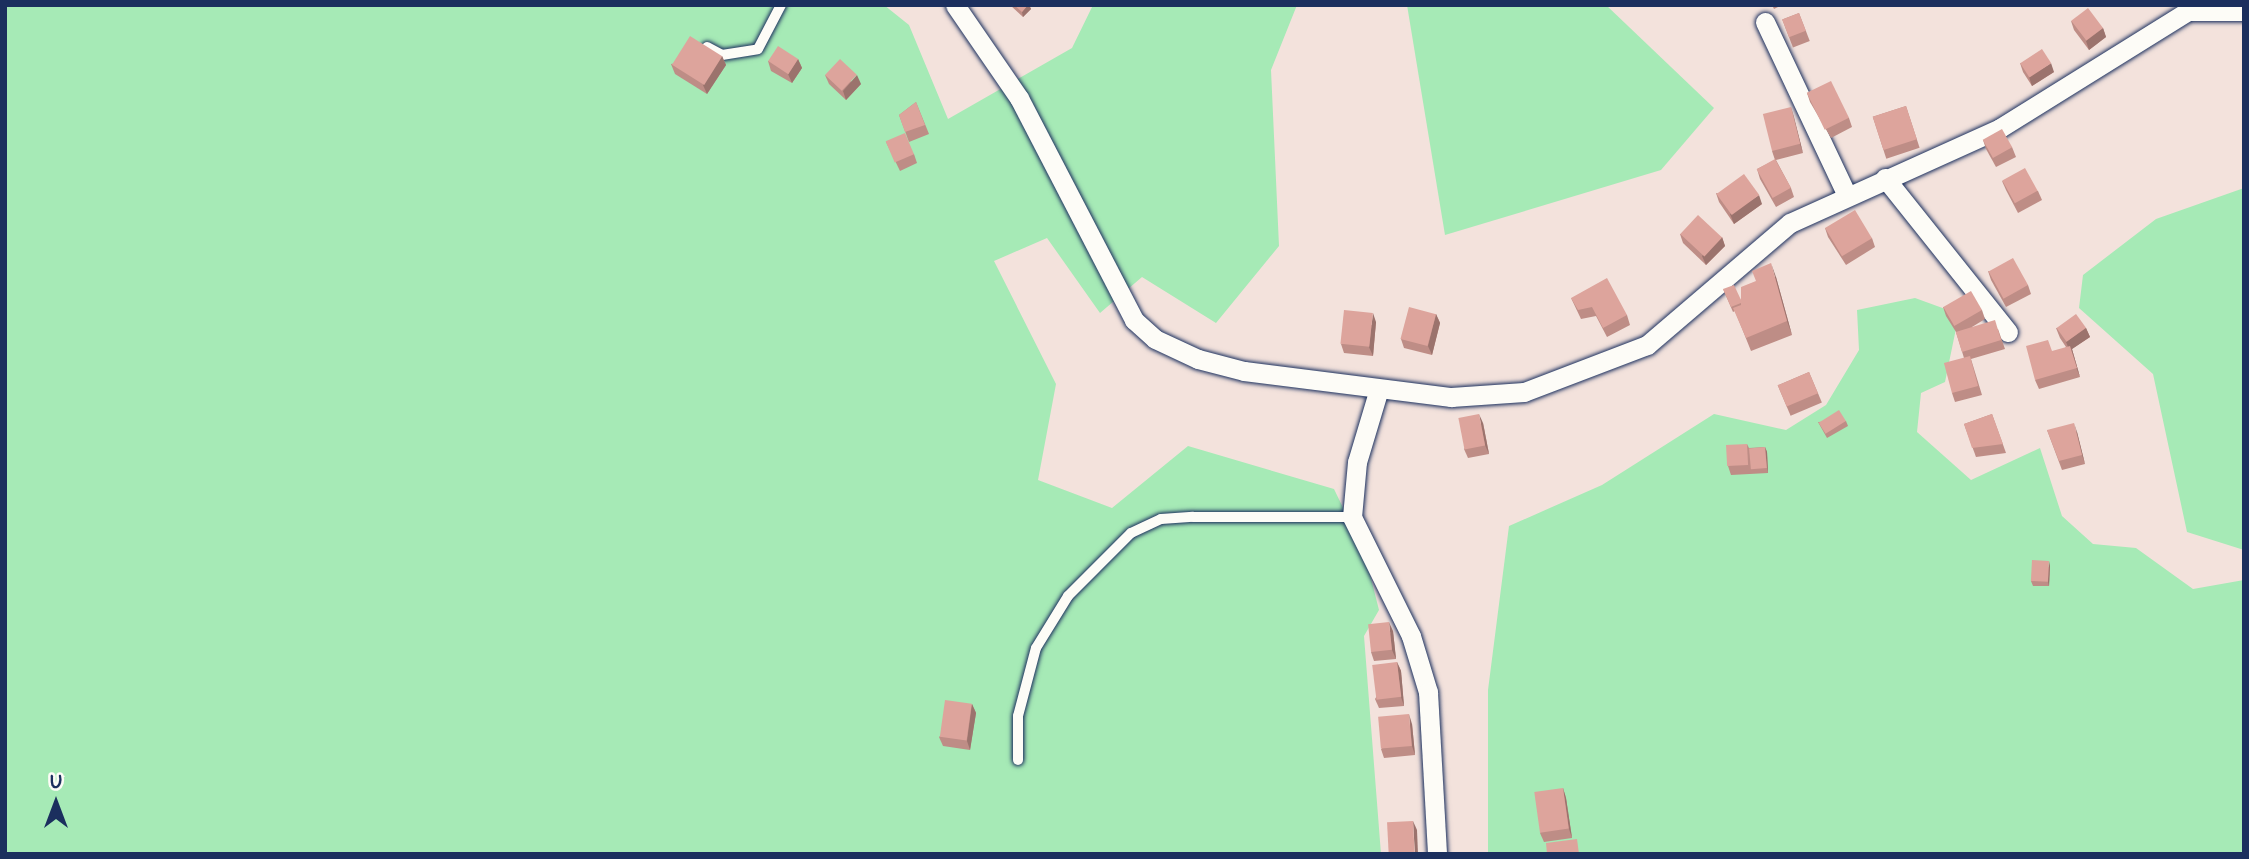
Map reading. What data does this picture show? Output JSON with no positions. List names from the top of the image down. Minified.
{"north":"top"}
